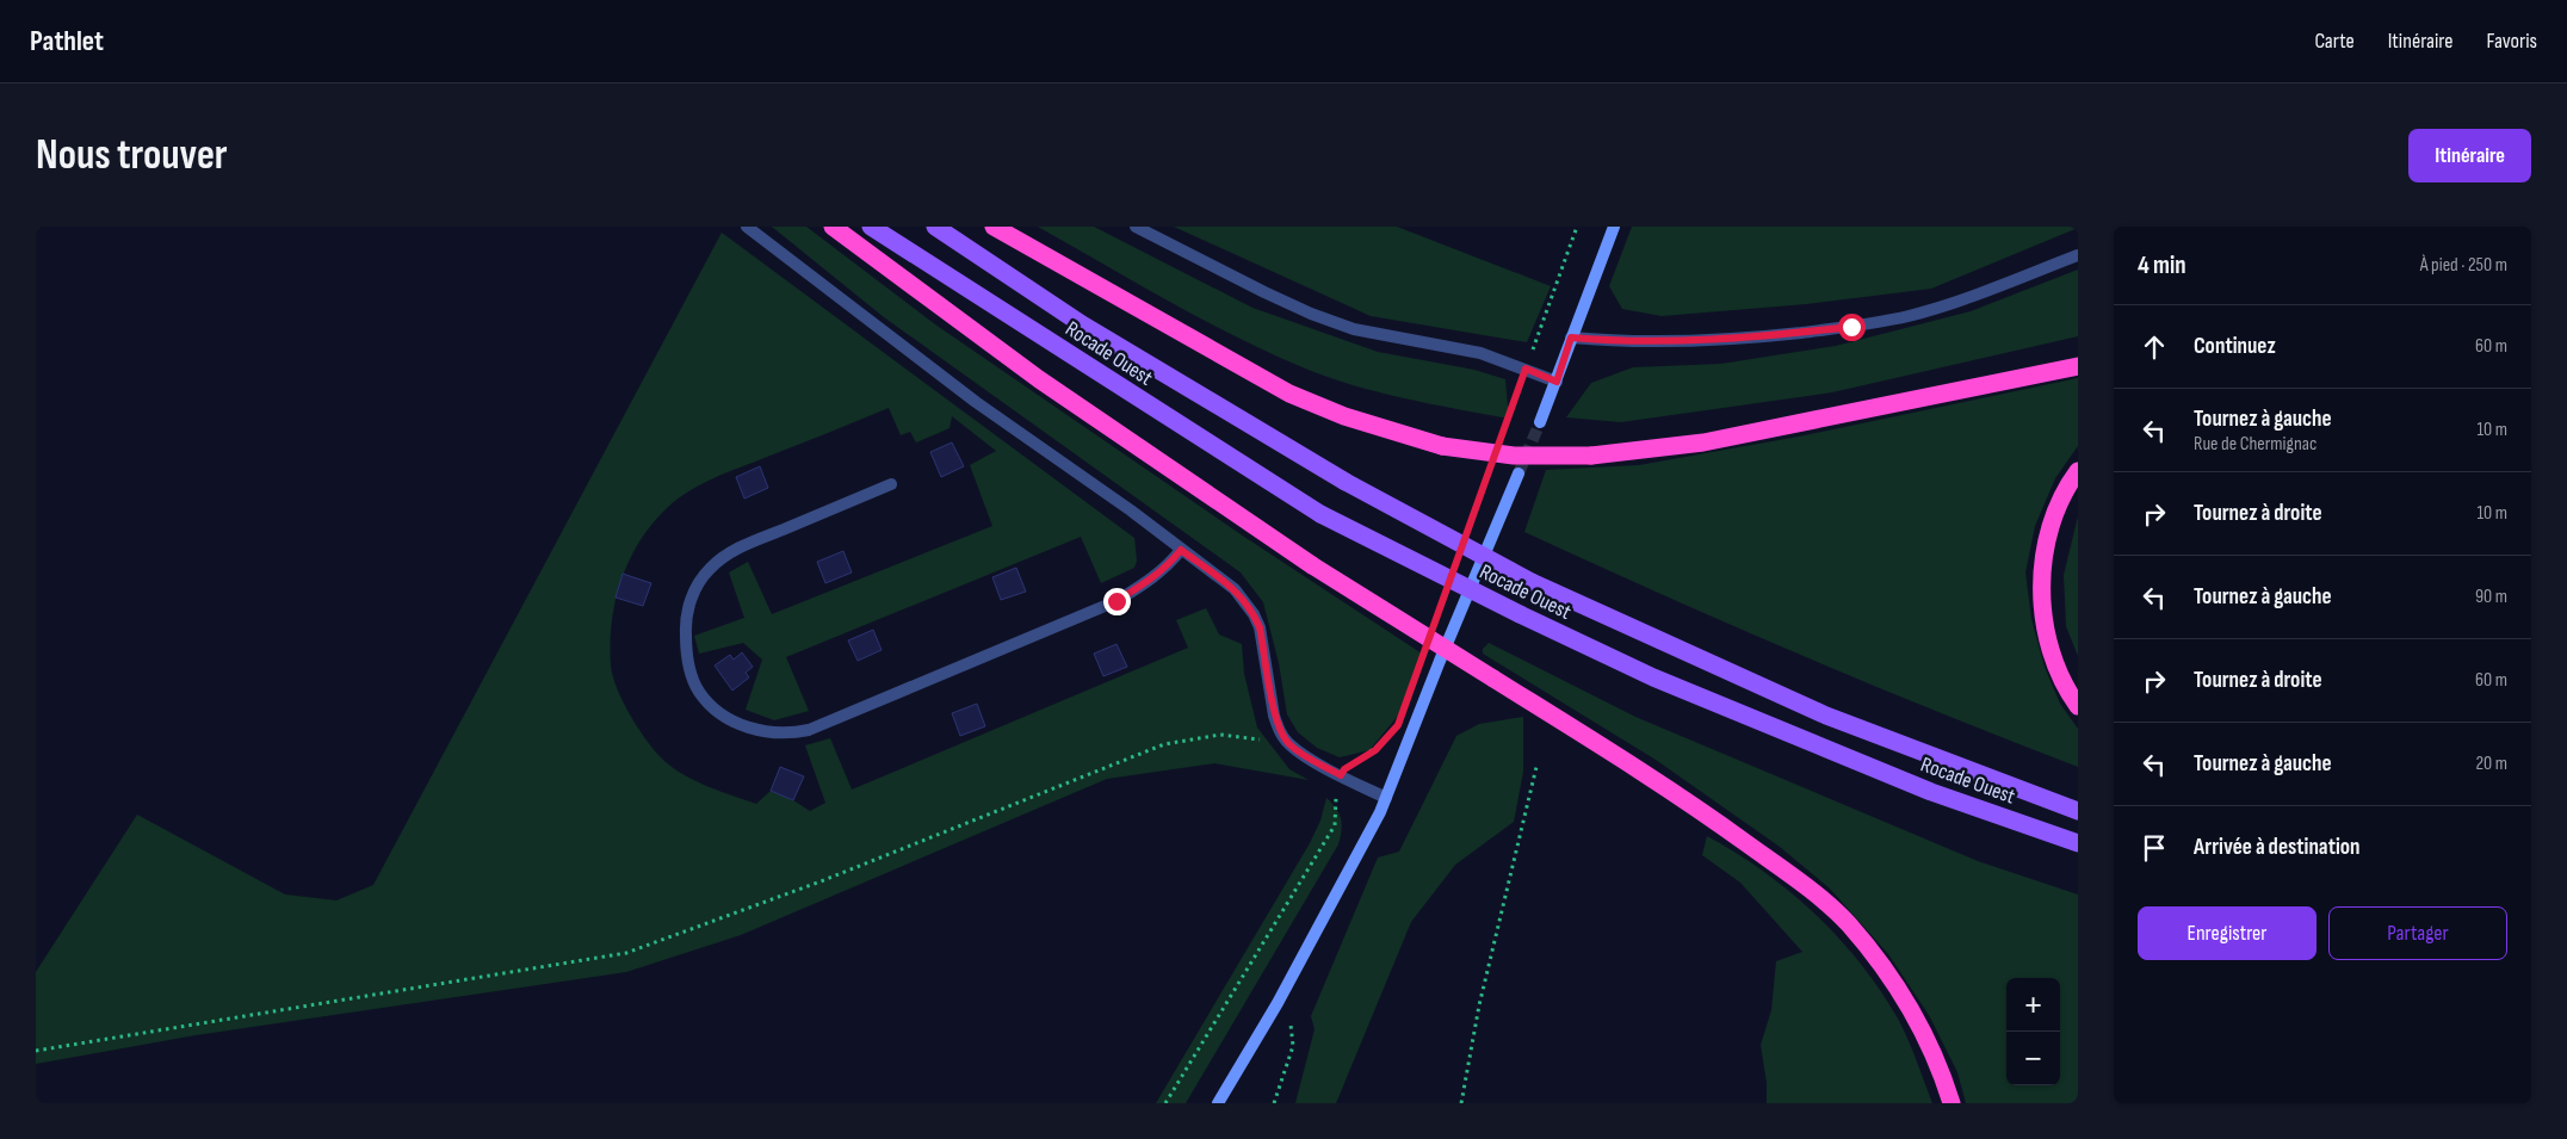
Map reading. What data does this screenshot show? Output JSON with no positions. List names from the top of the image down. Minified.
{"streets":{"main road":["Rocade Ouest"]},"page":{"header":"Pathlet","nav":["Carte","Itinéraire","Favoris"],"buttons":["Itinéraire",["Enregistrer","Partager"]],"title":"Nous trouver","heading":["4 min","À pied · 250 m"],"list":[["Continuez","60 m"],["Tournez à gauche","Rue de Chermignac","10 m"],["Tournez à droite","10 m"],["Tournez à gauche","90 m"],["Tournez à droite","60 m"],["Tournez à gauche","20 m"],"Arrivée à destination"],"map_buttons":["+","−"]}}
